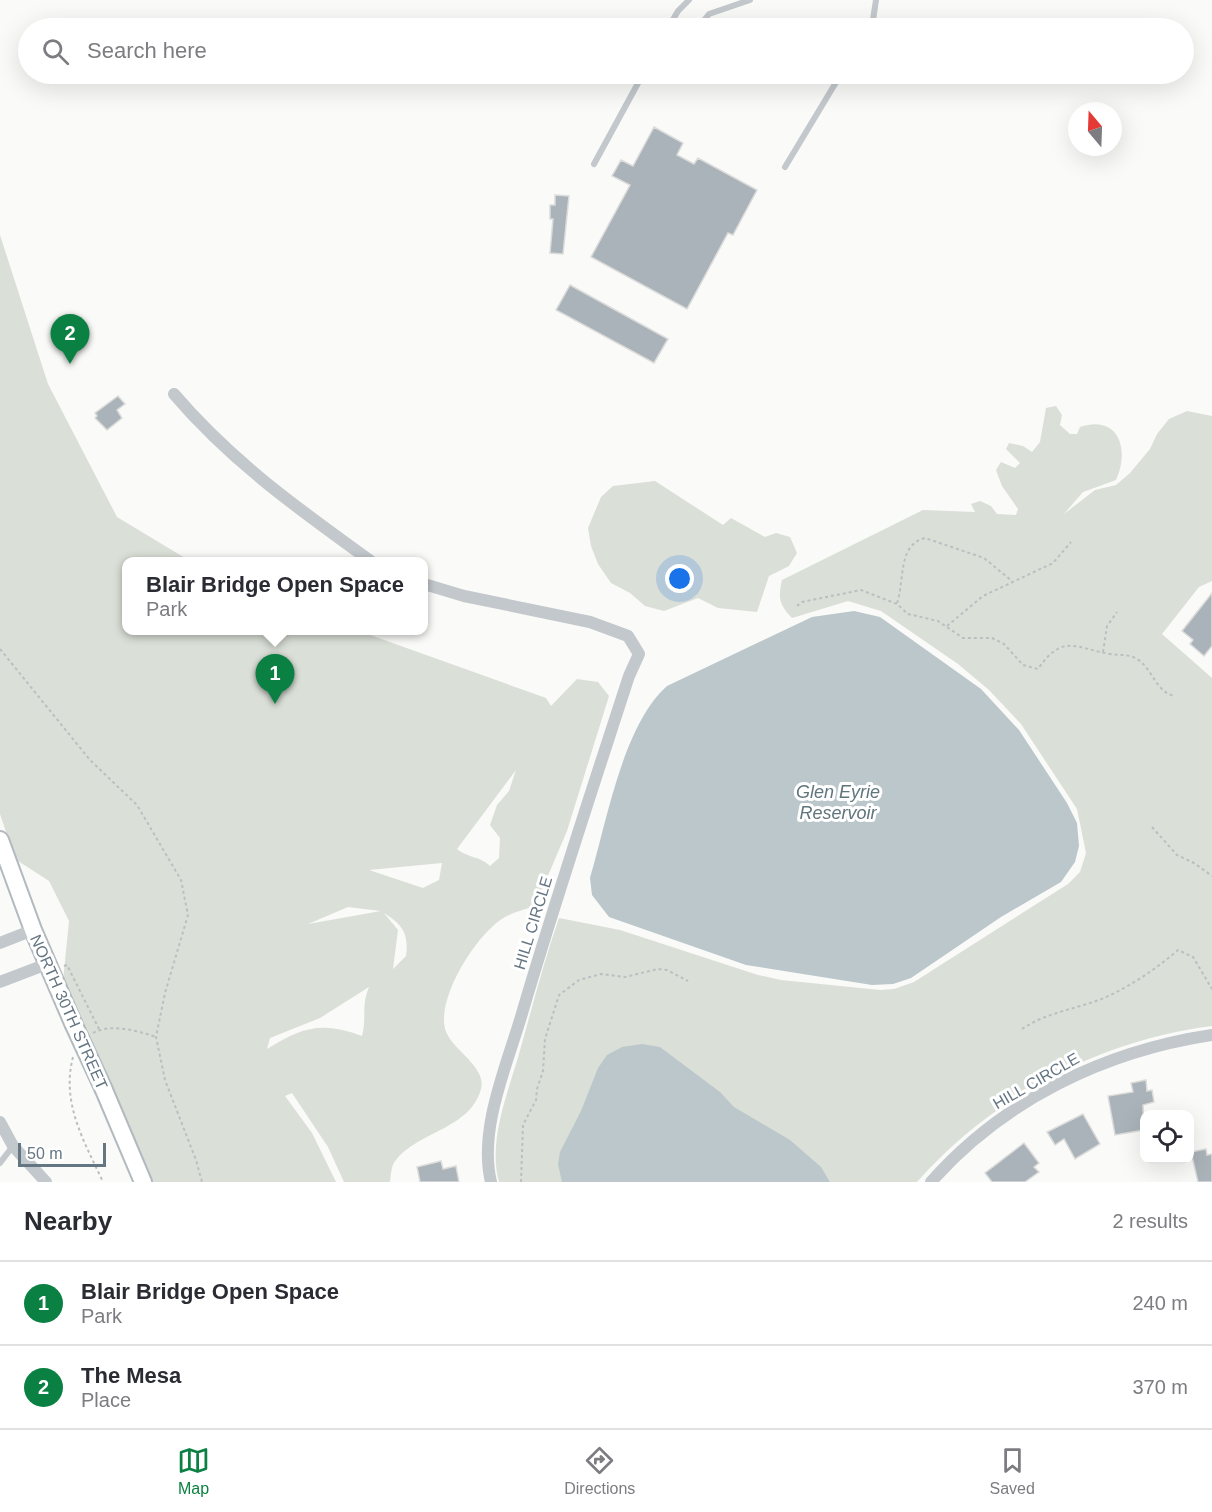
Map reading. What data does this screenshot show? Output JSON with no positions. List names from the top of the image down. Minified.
{"streets":{"main road":["NORTH 30TH STREET"],"street":["HILL CIRCLE"]},"water":["Glen Eyrie Reservoir"],"scale_bar":"50 m","north":"top","page":{"search":"Search here","pins":["2","1"],"popup":["Blair Bridge Open Space","Park"],"scale":"50 m","heading":["Nearby","2 results"],"list":[{"mark":"1","name":"Blair Bridge Open Space","note":"Park","value":"240 m"},{"mark":"2","name":"The Mesa","note":"Place","value":"370 m"}],"nav":["Map","Directions","Saved"]}}
